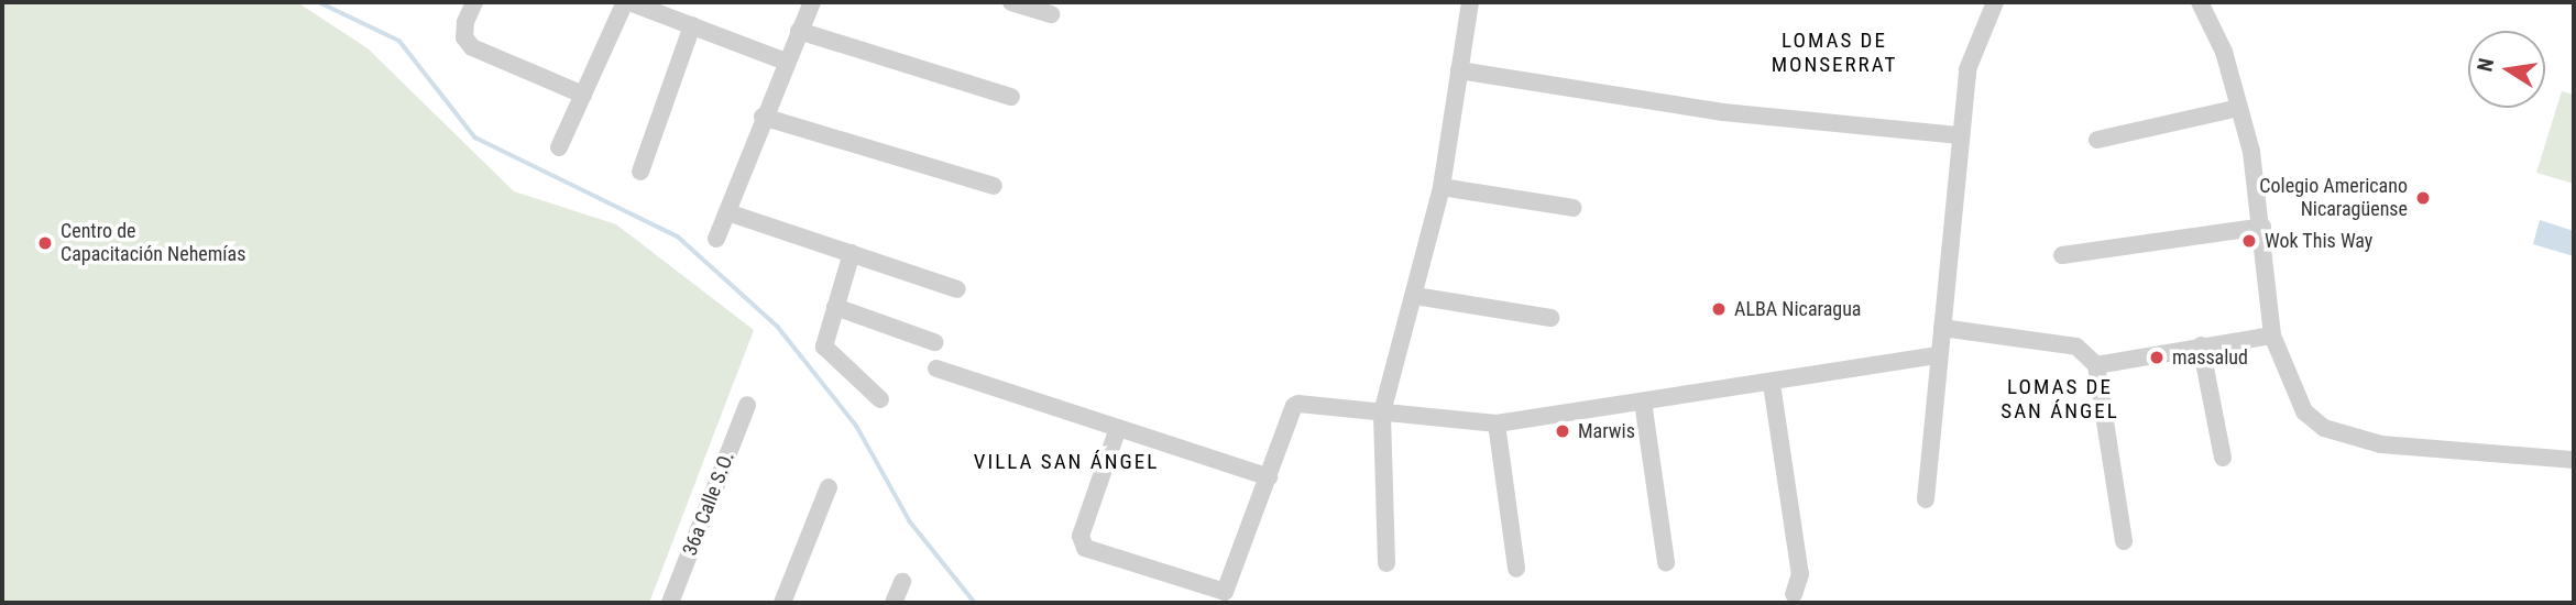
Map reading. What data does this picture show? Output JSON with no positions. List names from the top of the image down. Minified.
{"streets":{"street":["36a Calle S.O."]},"districts":["LOMAS DE MONSERRAT","LOMAS DE SAN ÁNGEL","VILLA SAN ÁNGEL"],"places":["Colegio Americano Nicaragüense","Wok This Way","Centro de Capacitación Nehemías","ALBA Nicaragua","massalud","Marwis"],"north":"left"}
